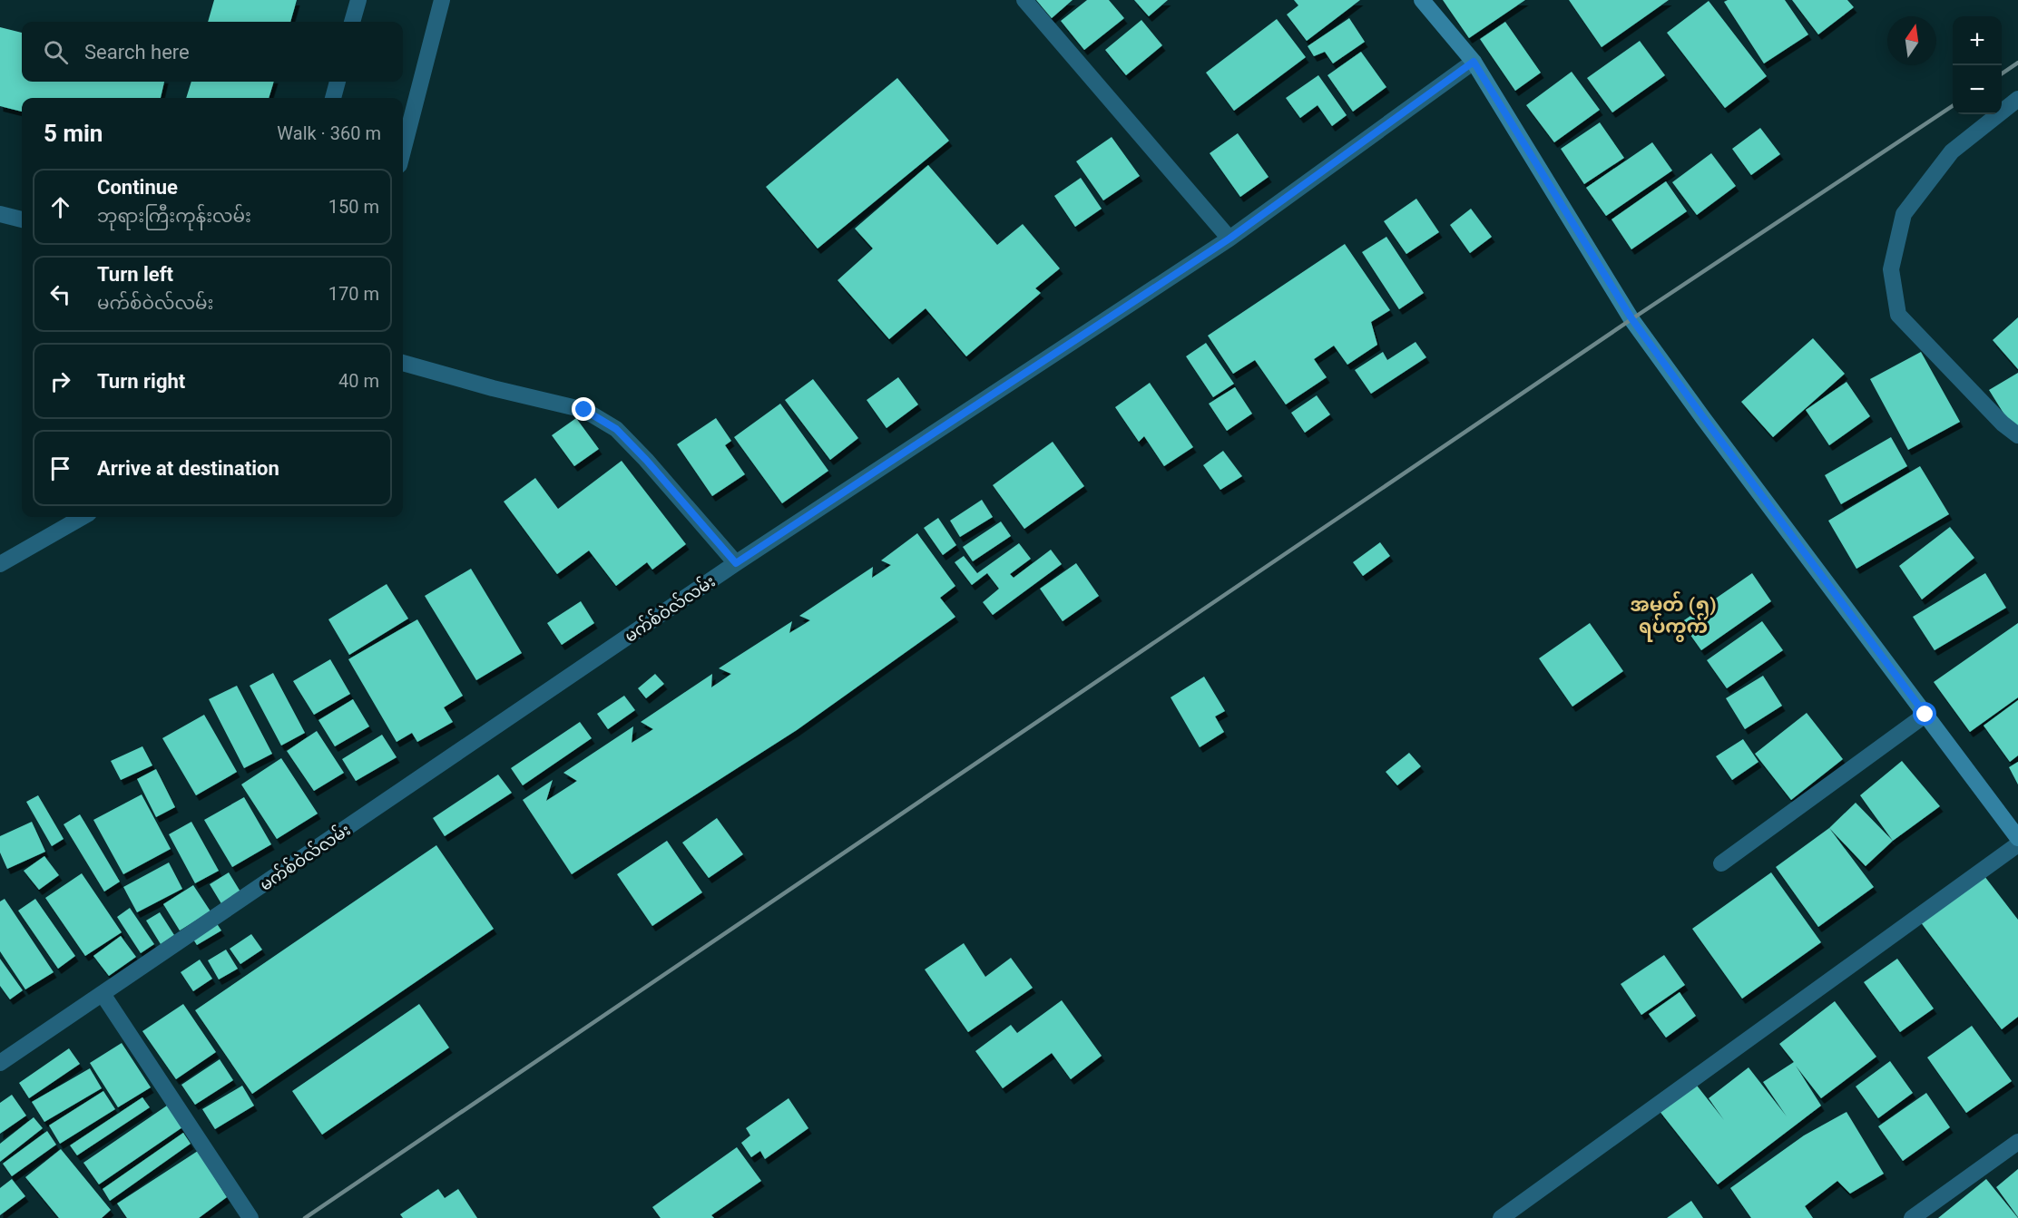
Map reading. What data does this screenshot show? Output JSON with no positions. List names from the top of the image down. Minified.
{"streets":{"street":["မက်စ်ဝဲလ်လမ်း"]},"districts":["အမှတ် (၅) ရပ်ကွက်"],"north":"top","page":{"map_buttons":["+","−"],"search":"Search here","heading":["5 min","Walk · 360 m"],"list":[["Continue","ဘုရားကြီးကုန်းလမ်း","150 m"],["Turn left","မက်စ်ဝဲလ်လမ်း","170 m"],["Turn right","40 m"],"Arrive at destination"]}}
